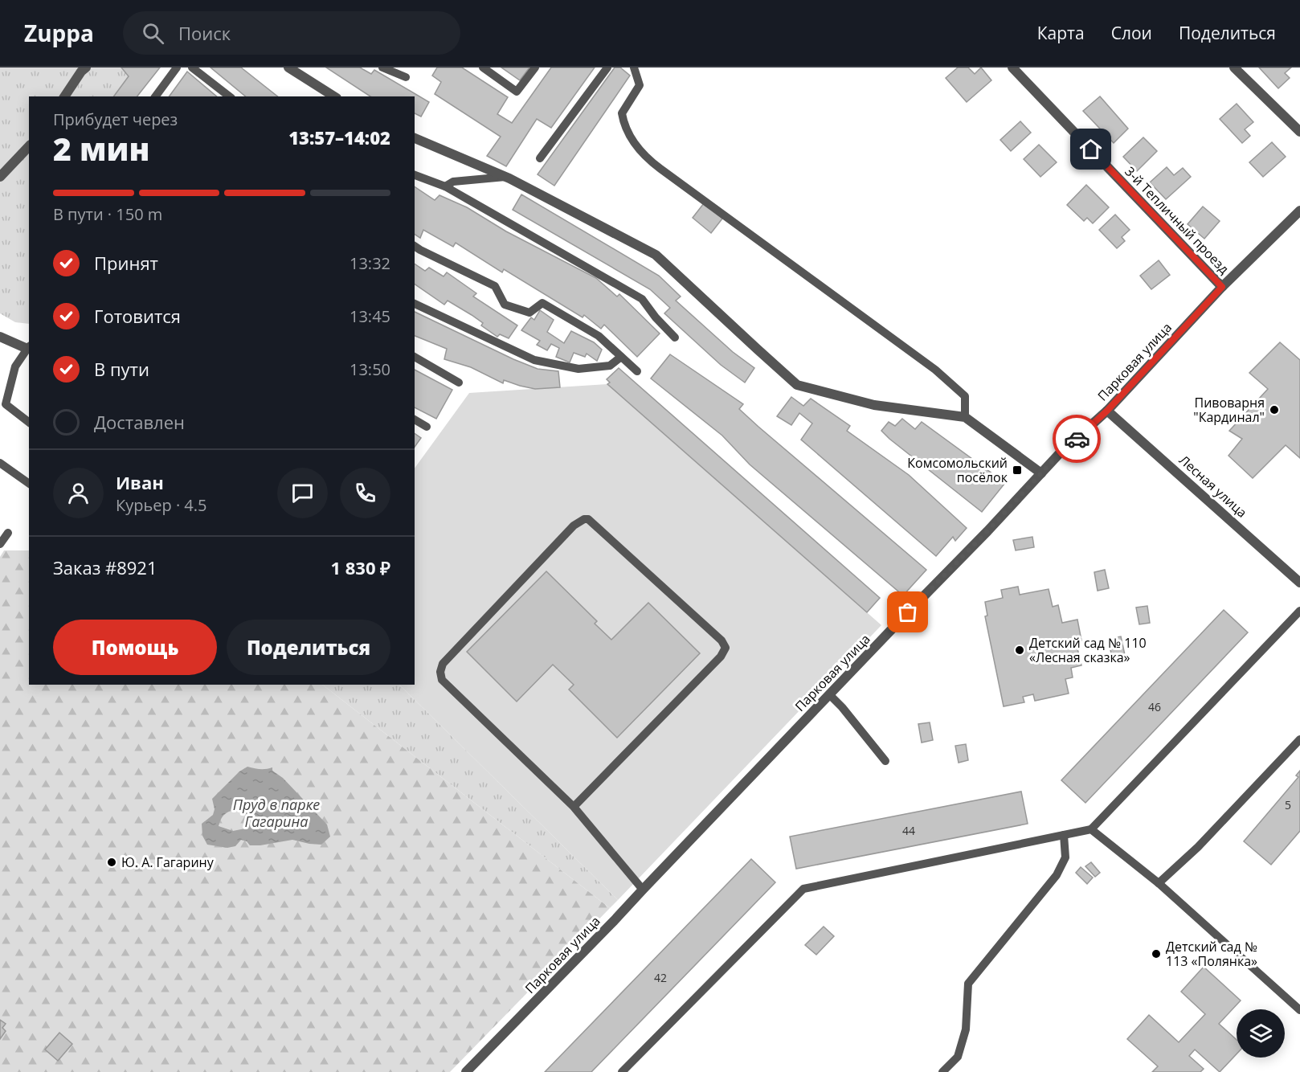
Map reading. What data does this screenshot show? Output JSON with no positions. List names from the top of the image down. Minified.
{"streets":{"street":["3-й Тепличный проезд","Парковая улица","Лесная улица"]},"crossings":[["3-й Тепличный проезд","Парковая улица"],["Парковая улица","Лесная улица"]],"water":["Пруд в парке Гагарина"],"places":{"other":["Пивоварня \"Кардинал\"","Детский сад № 110 «Лесная сказка»","Ю. А. Гагарину","Детский сад № 113 «Полянка»"],"transit":["Комсомольский посёлок"]},"house_numbers":["46","5","44","42"],"page":{"header":"Zuppa","search":"Поиск","nav":["Карта","Слои","Поделиться"],"heading":["2 мин","Прибудет через","13:57–14:02"],"panel":["Иван","Курьер · 4.5","Заказ #8921","1 830 ₽"],"bar":"В пути · 150 m","list":[["Принят","13:32"],["Готовится","13:45"],["В пути","13:50"],"Доставлен"],"buttons":["Помощь","Поделиться"]}}
